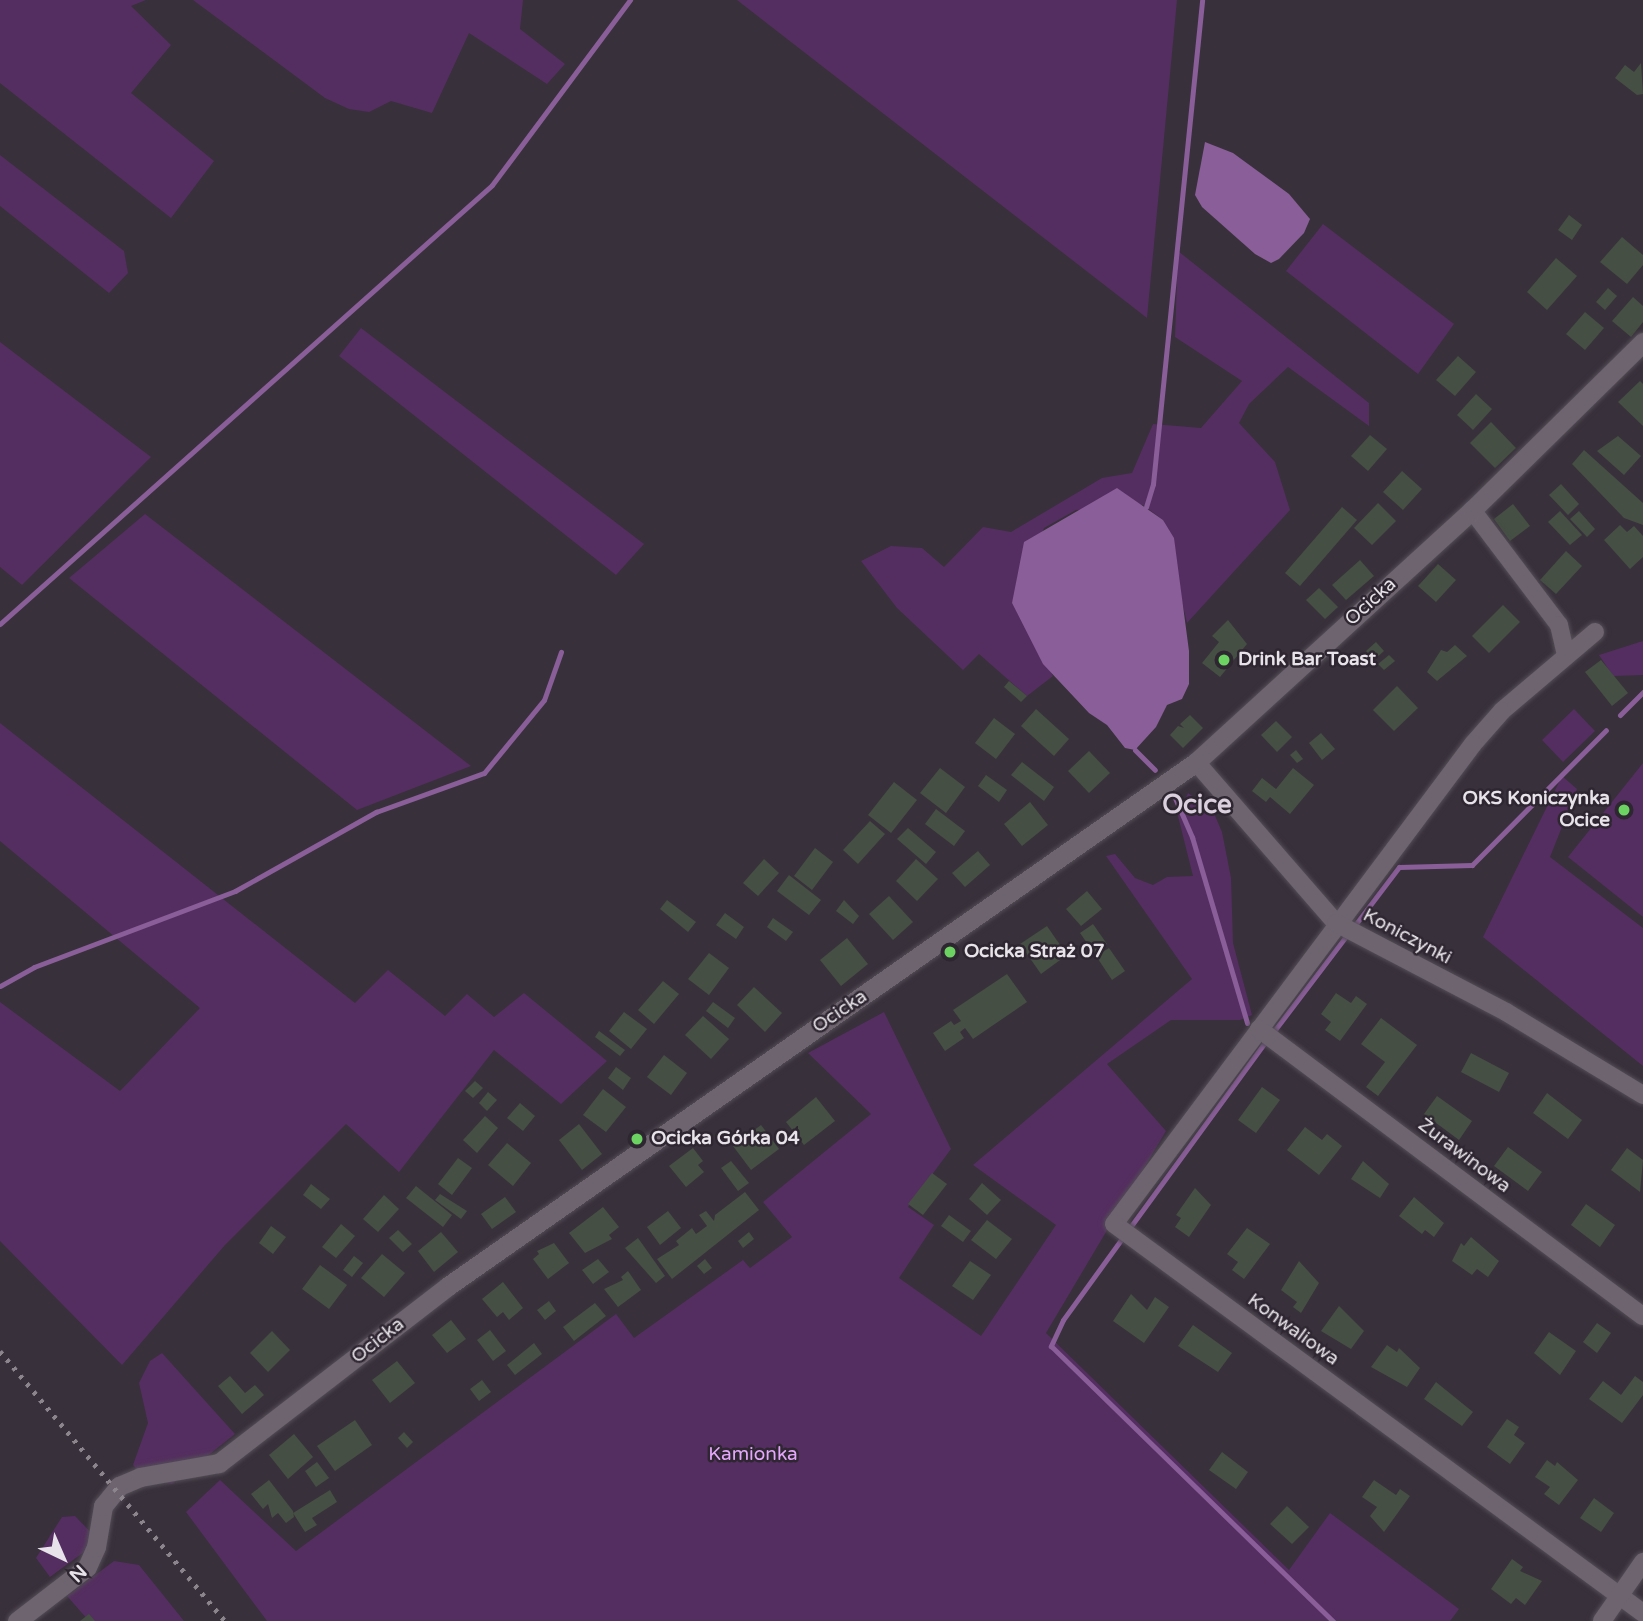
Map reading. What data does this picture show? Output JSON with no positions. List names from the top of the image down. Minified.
{"streets":{"street":["Ocicka","Koniczynki","Żurawinowa","Konwaliowa"]},"crossings":[["Ocicka","Koniczynki"],["Żurawinowa","Konwaliowa"]],"districts":["Ocice"],"parks":["Kamionka"],"places":["Drink Bar Toast","OKS Koniczynka Ocice","Ocicka Straż 07","Ocicka Górka 04"],"north":"bottom right"}
